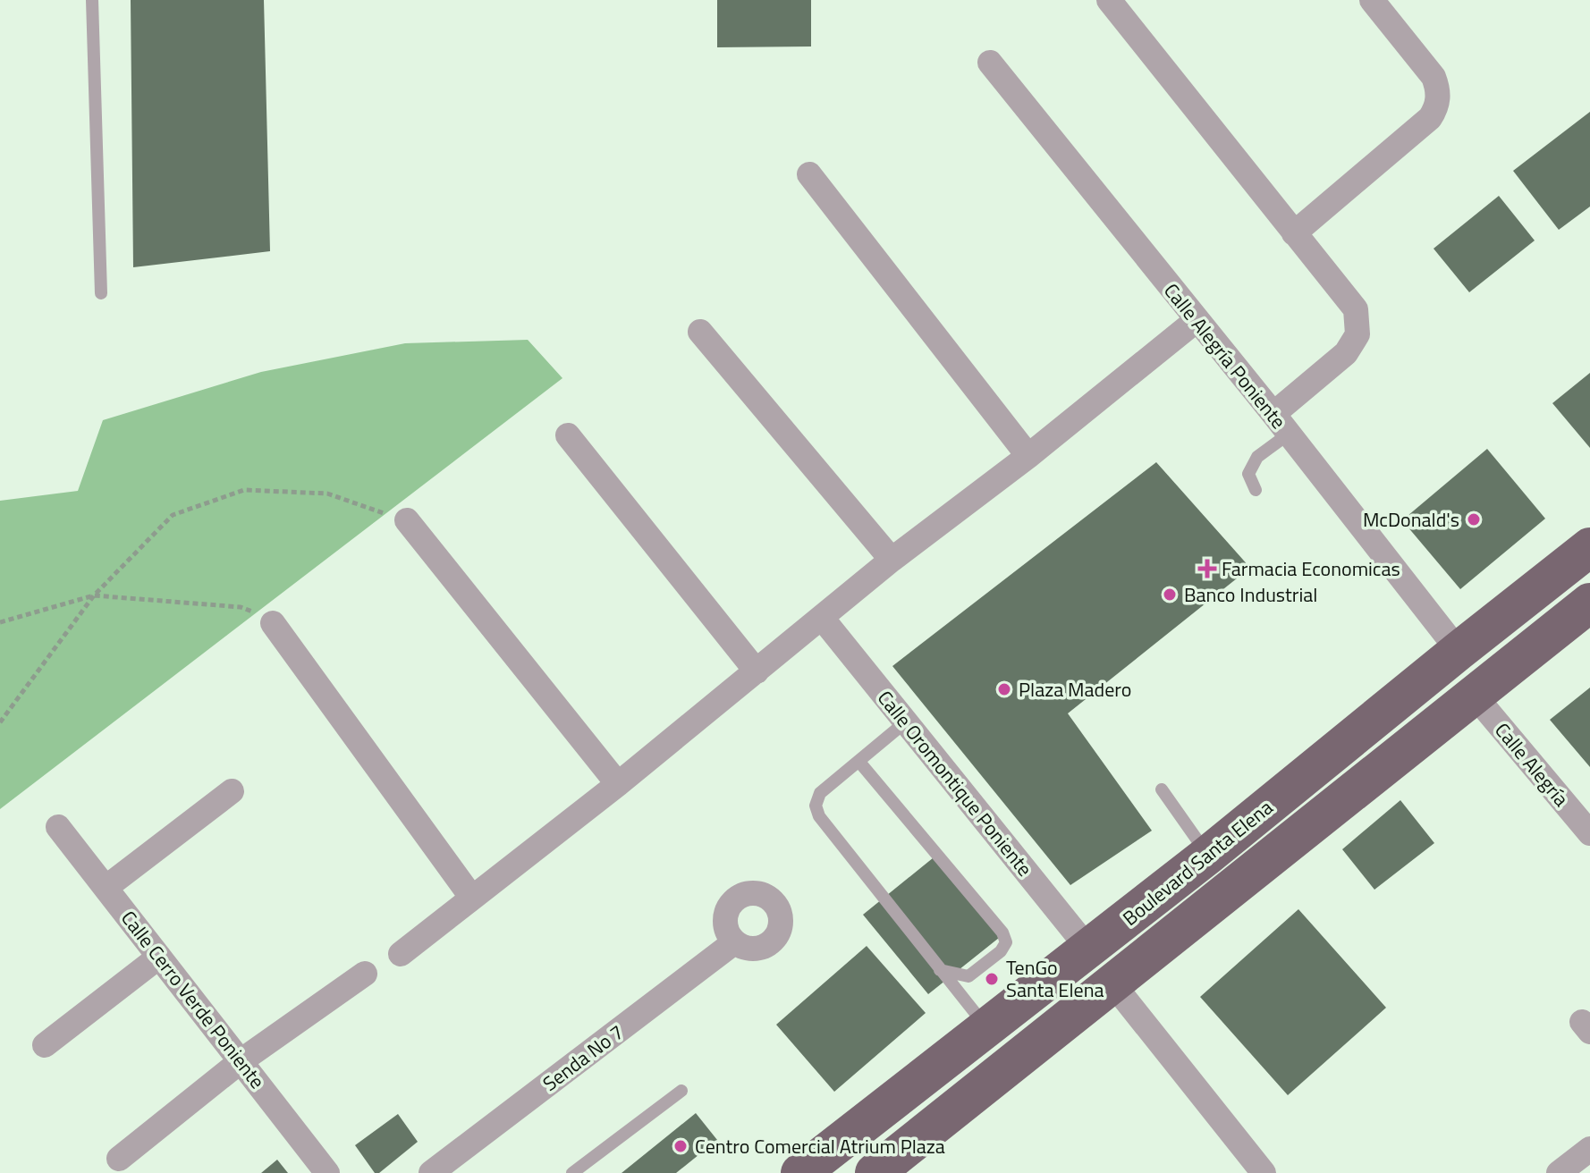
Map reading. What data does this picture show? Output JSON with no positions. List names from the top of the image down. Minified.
{"streets":{"main road":["Boulevard Santa Elena"],"street":["Calle Alegría Poniente","Calle Alegría","Calle Oromontique Poniente","Calle Cerro Verde Poniente","Senda No 7"]},"crossings":[["Calle Alegría Poniente","Boulevard Santa Elena"],["Calle Oromontique Poniente","Boulevard Santa Elena"]],"places":{"other":["McDonald's","Banco Industrial","Plaza Madero","TenGo Santa Elena","Centro Comercial Atrium Plaza"],"health":["Farmacia Economicas"]}}
